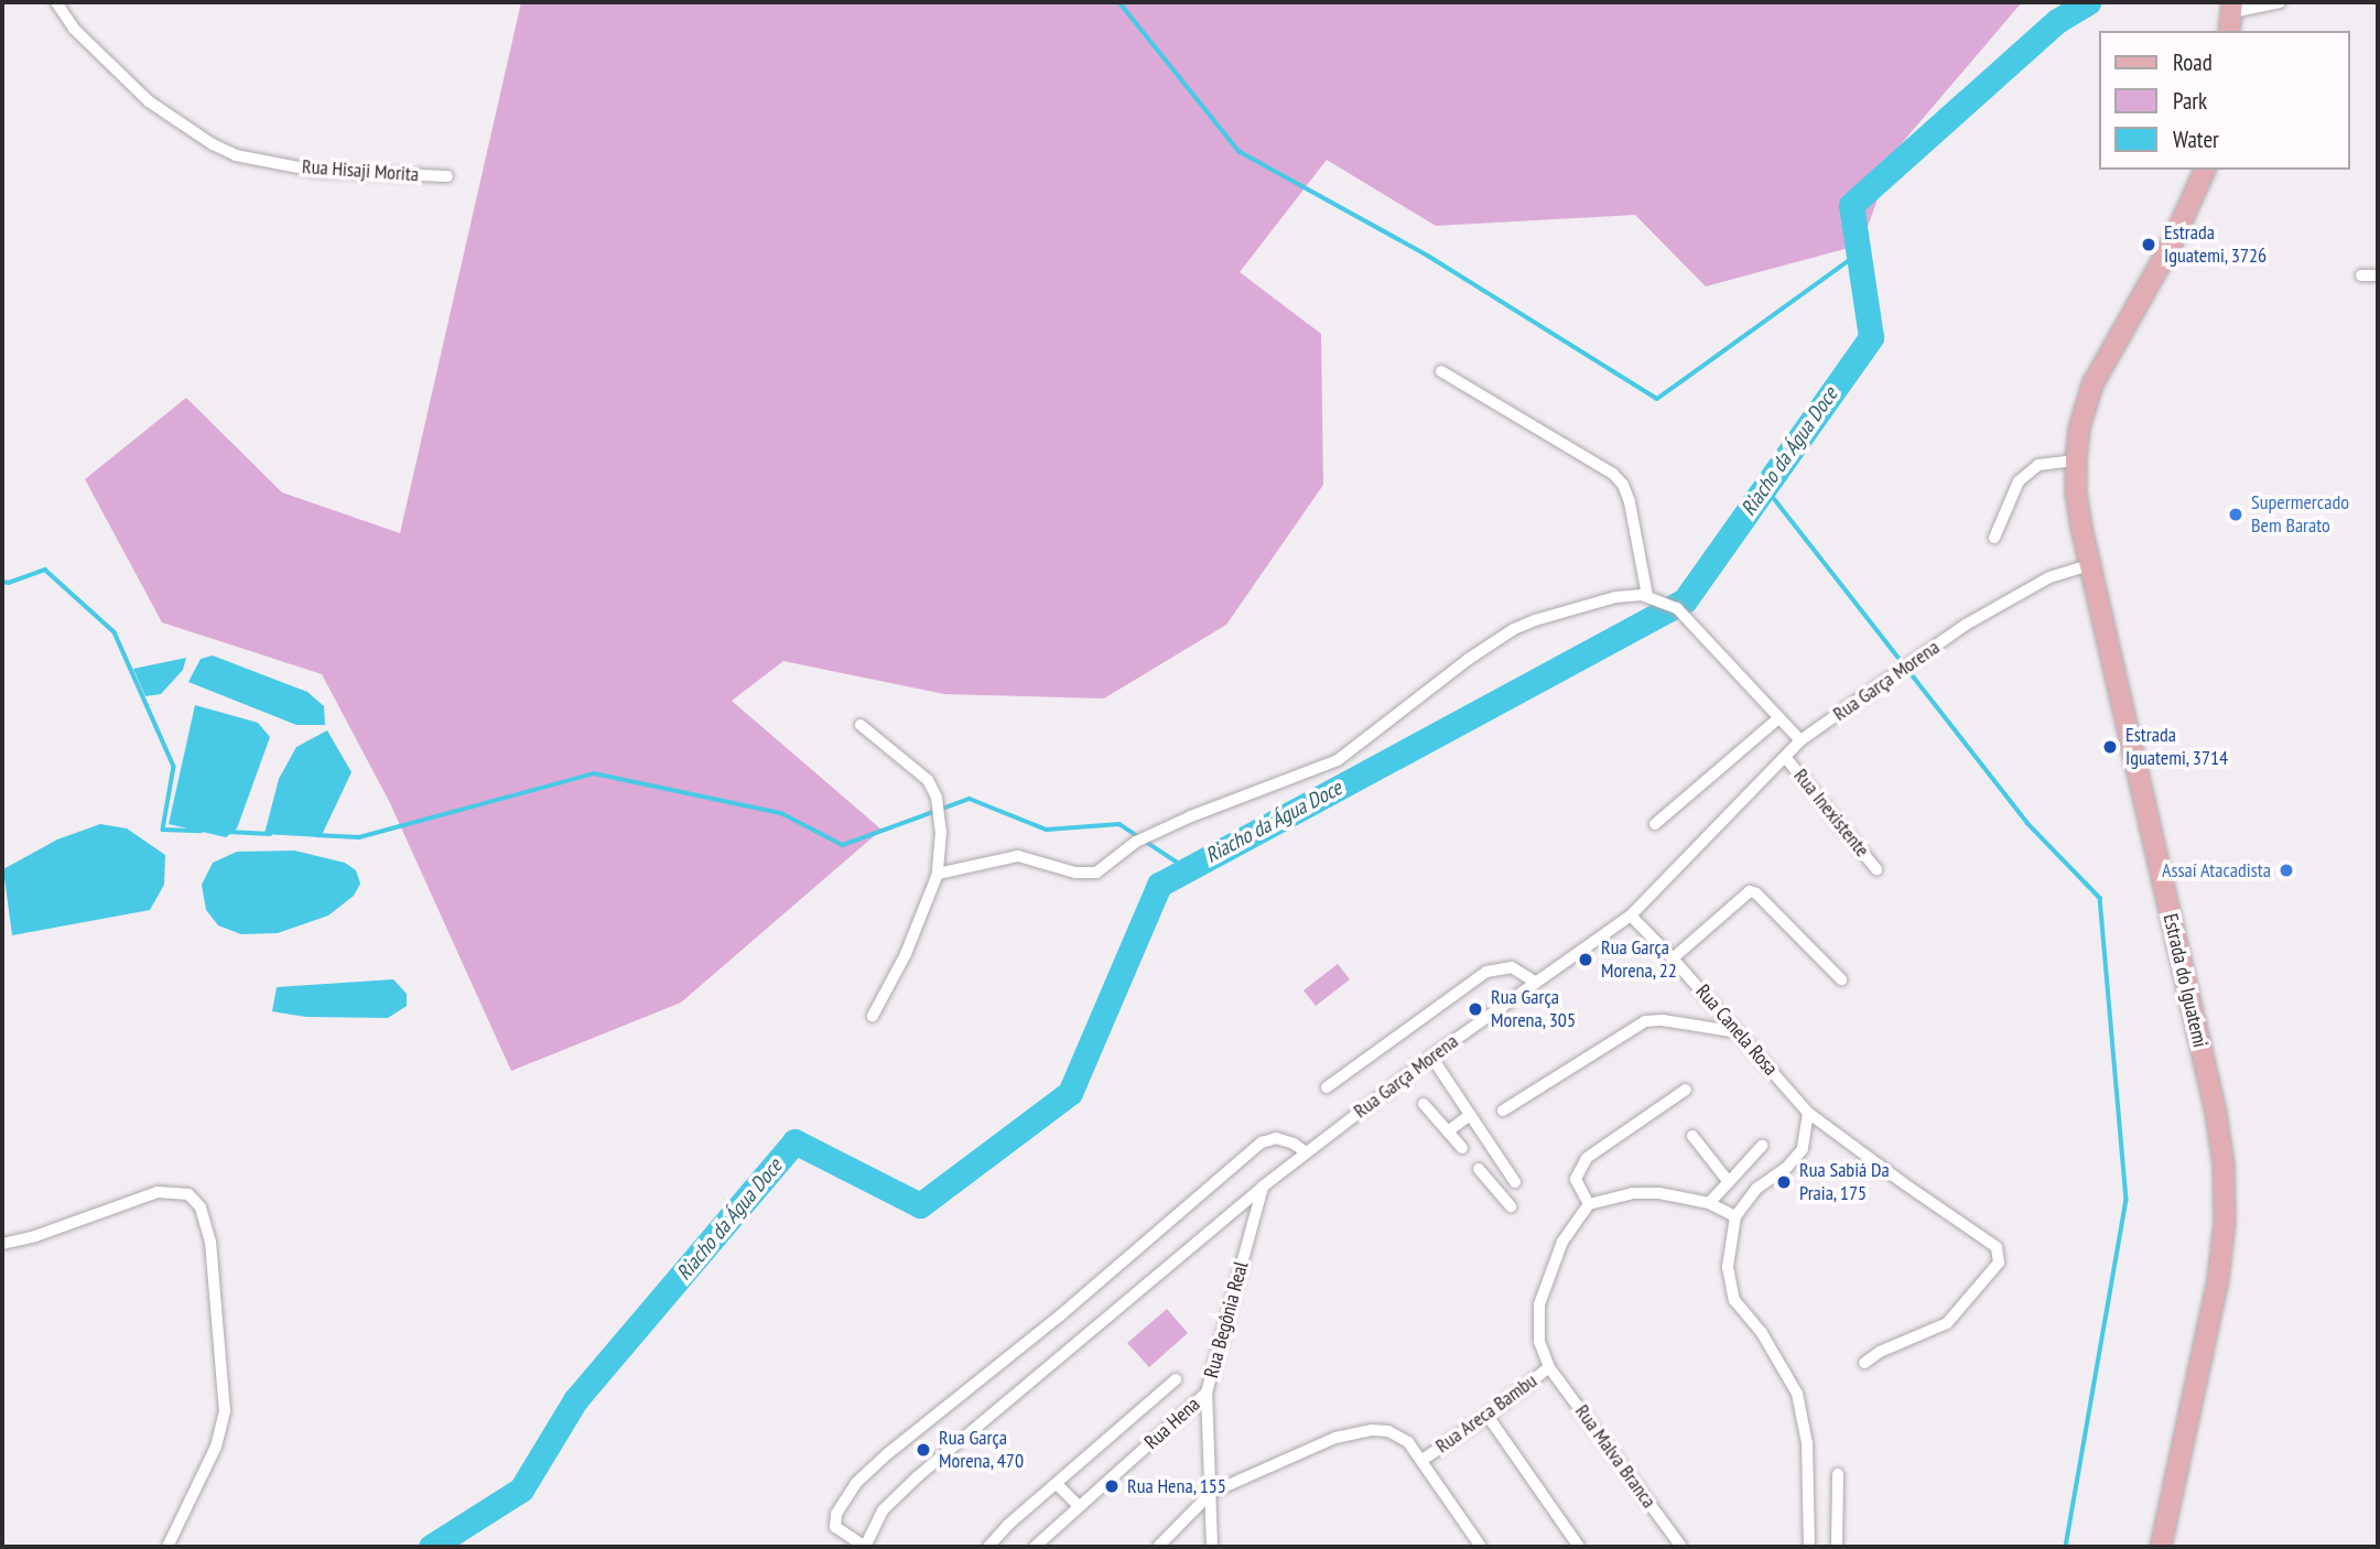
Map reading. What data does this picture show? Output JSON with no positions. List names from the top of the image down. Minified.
{"streets":{"main road":["Estrada do Iguatemi"],"street":["Rua Hisaji Morita","Rua Garça Morena","Rua Inexistente","Rua Canela Rosa","Rua Begônia Real","Rua Areca Bambu","Rua Hena","Rua Malva Branca"]},"crossings":[["Rua Garça Morena","Rua Inexistente"],["Rua Garça Morena","Estrada do Iguatemi"],["Rua Garça Morena","Rua Canela Rosa"],["Rua Garça Morena","Rua Begônia Real"],["Rua Begônia Real","Rua Hena"],["Rua Areca Bambu","Rua Malva Branca"]],"water":["Riacho da Água Doce"],"places":["Estrada Iguatemi, 3726","Supermercado Bem Barato","Estrada Iguatemi, 3714","Assaí Atacadista","Rua Garça Morena, 22","Rua Garça Morena, 305","Rua Sabiá Da Praia, 175","Rua Garça Morena, 470","Rua Hena, 155"],"legend":["Road","Park","Water"]}
